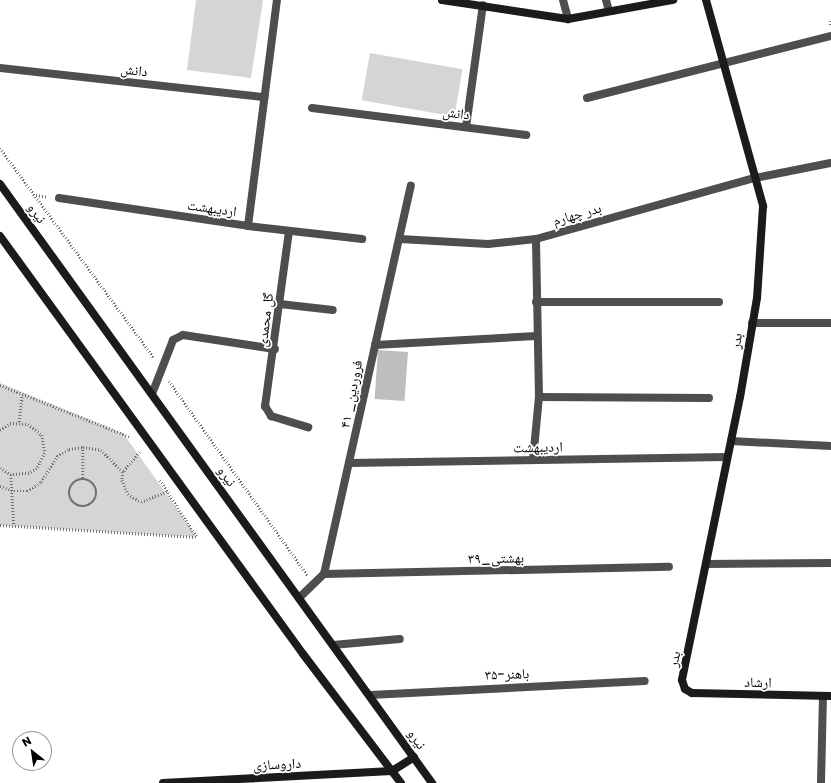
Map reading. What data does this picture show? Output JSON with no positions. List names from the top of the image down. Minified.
{"streets":{"main road":["نیرو","بدر","ارشاد","داروسازی"],"street":["دانش","اردیبهشت","بدر چهارم","گل محمدی","۴۱ _فروردین","۳۹_بهشتی","۳۵-باهنر"]},"crossings":[["اردیبهشت","گل محمدی"],["اردیبهشت","بدر"],["اردیبهشت","۴۱ _فروردین"],["نیرو","۳۵-باهنر"],["بدر چهارم","بدر"],["بدر چهارم","۴۱ _فروردین"],["بدر","ارشاد"],["۴۱ _فروردین","۳۹_بهشتی"]],"north":"top left"}
